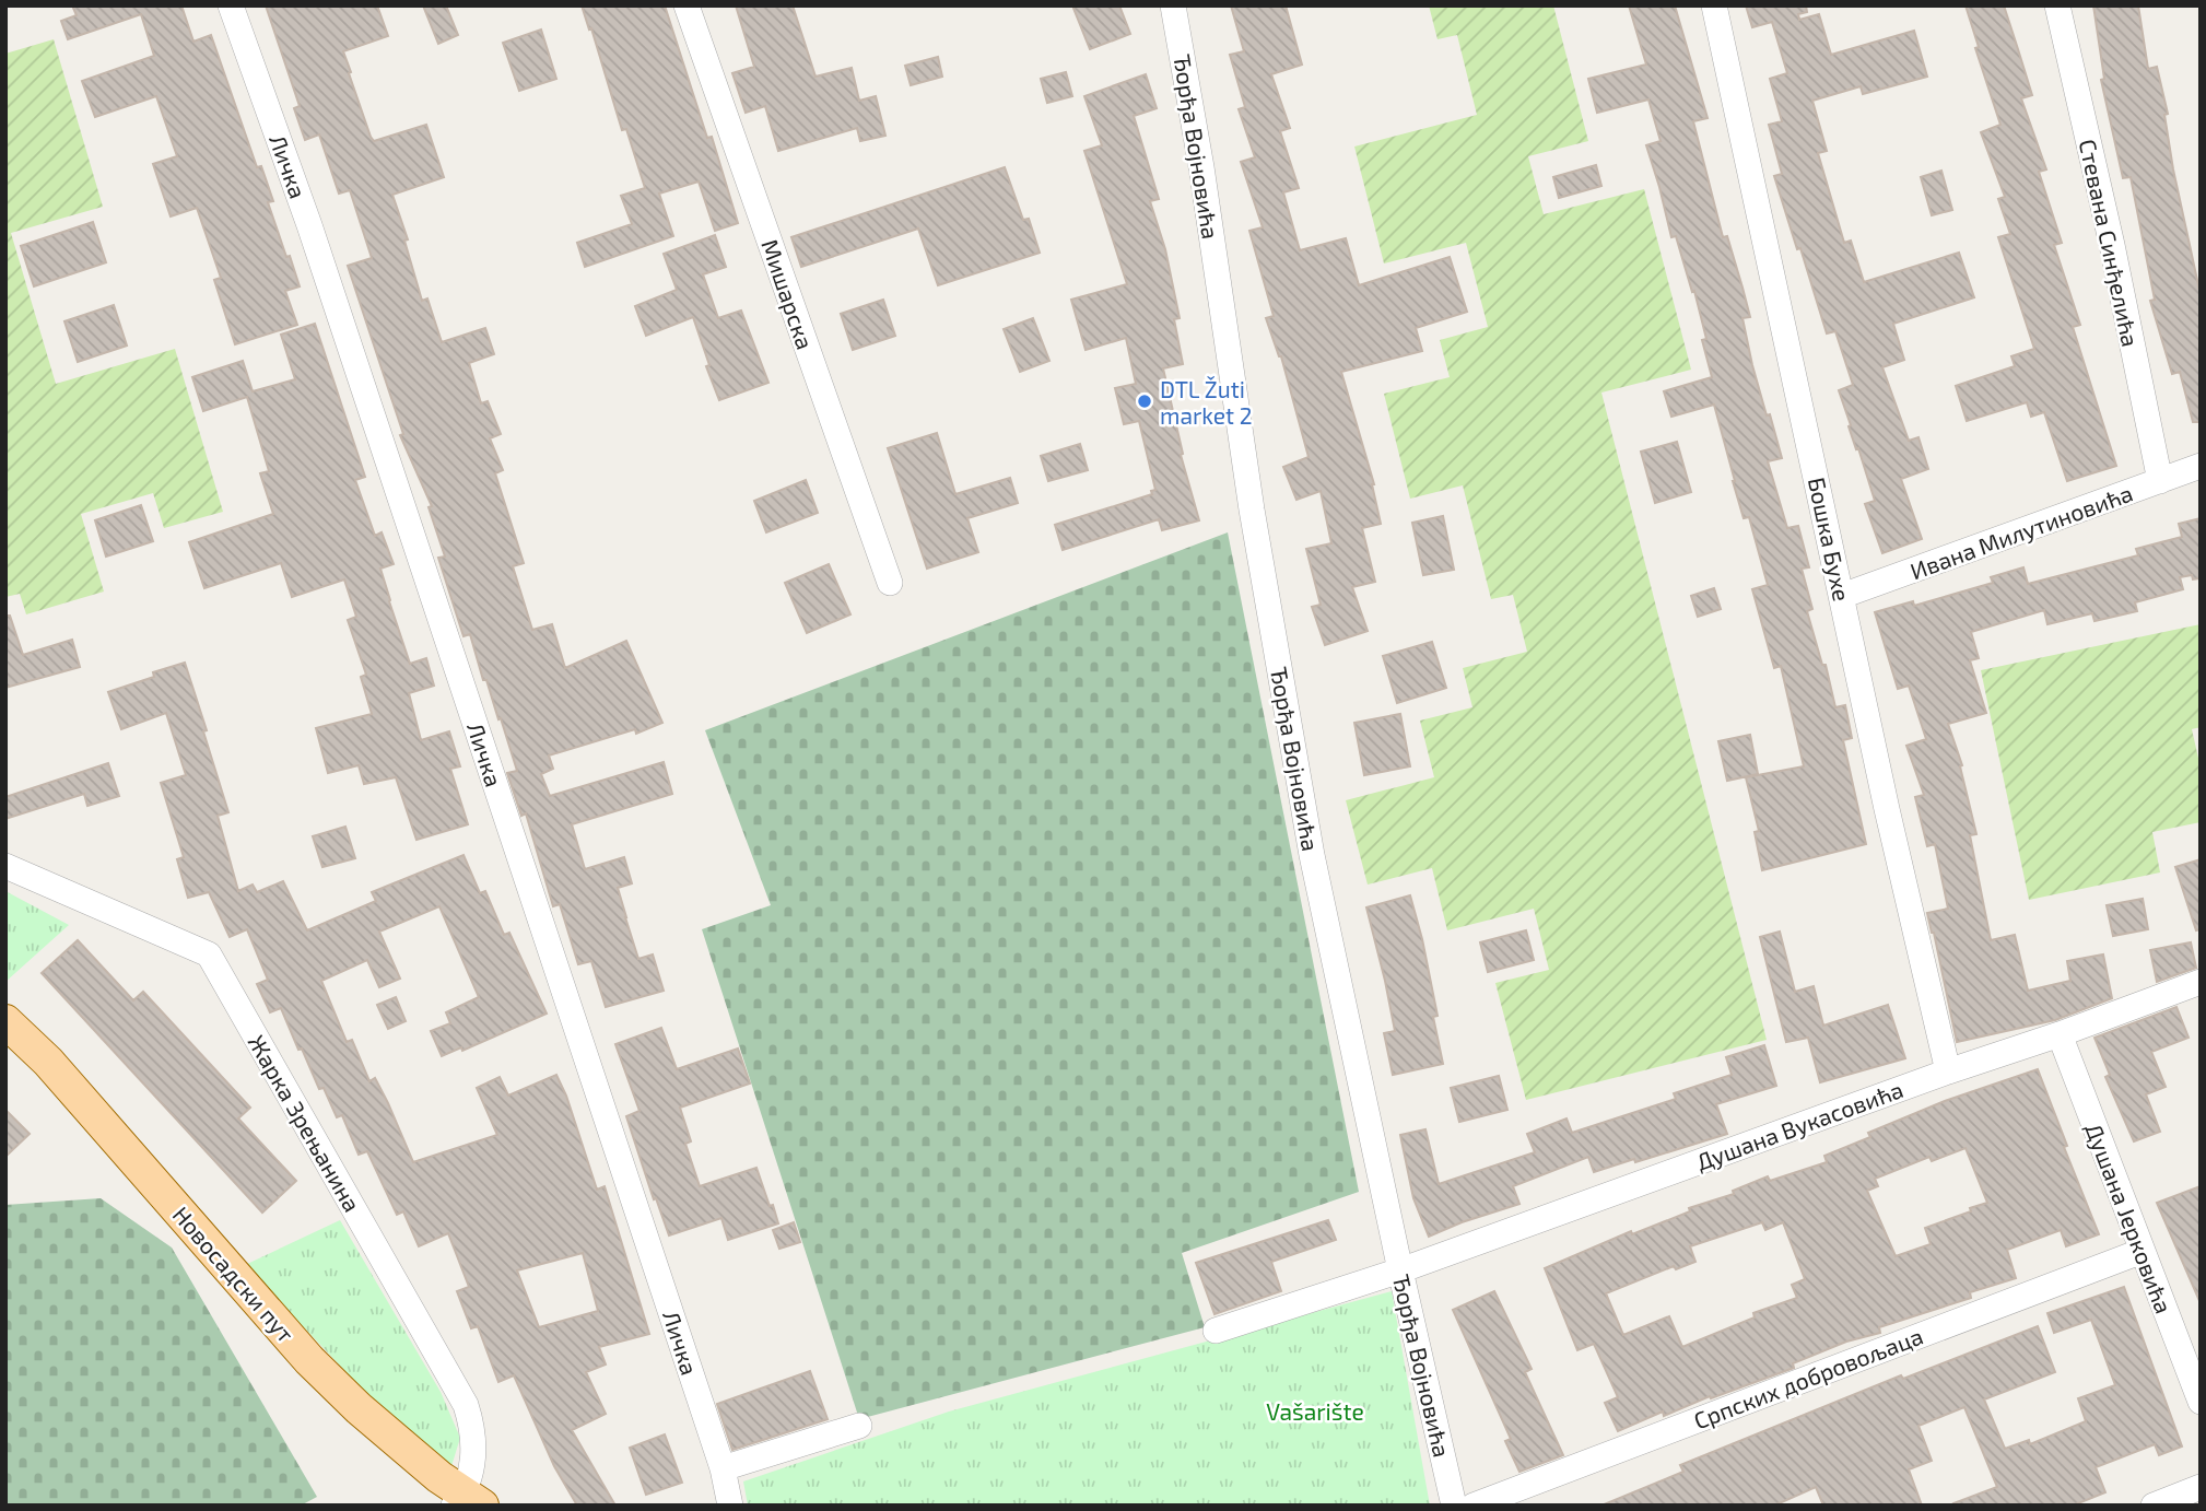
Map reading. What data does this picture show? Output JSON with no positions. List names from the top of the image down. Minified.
{"streets":{"main road":["Новосадски пут"],"street":["Ђорђа Војновића","Личка","Стевана Синђелића","Мишарска","Ивана Милутиновића","Бошка Бухе","Жарка Зрењанина","Душана Вукасовића","Душана Јерковића","Српских добровољаца"]},"crossings":[["Ђорђа Војновића","Душана Вукасовића"],["Стевана Синђелића","Ивана Милутиновића"],["Ивана Милутиновића","Бошка Бухе"],["Бошка Бухе","Душана Вукасовића"],["Жарка Зрењанина","Новосадски пут"],["Душана Вукасовића","Душана Јерковића"],["Душана Јерковића","Српских добровољаца"]],"parks":["Vašarište"],"places":["DTL Žuti market 2"]}
